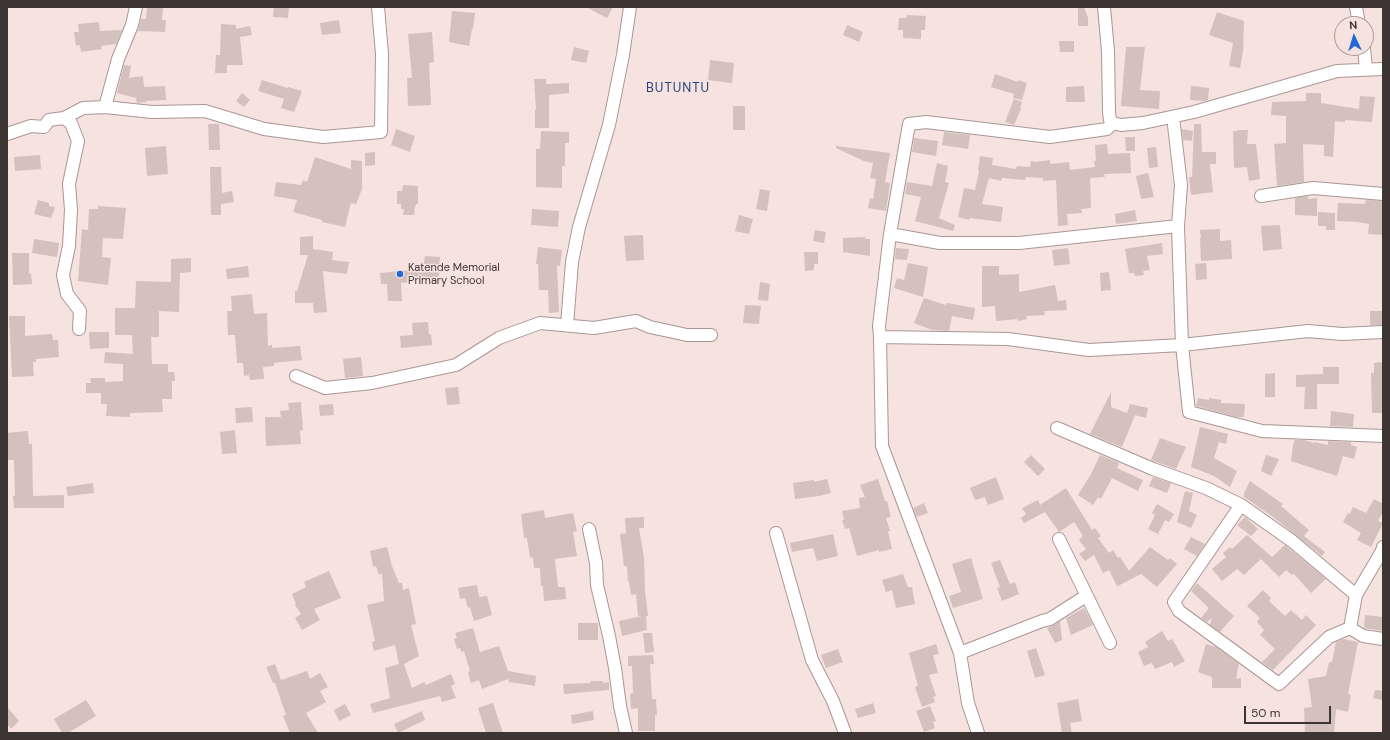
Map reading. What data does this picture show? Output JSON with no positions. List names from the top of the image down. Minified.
{"districts":["BUTUNTU"],"places":["Katende Memorial Primary School"],"scale_bar":"50 m","north":"top"}
